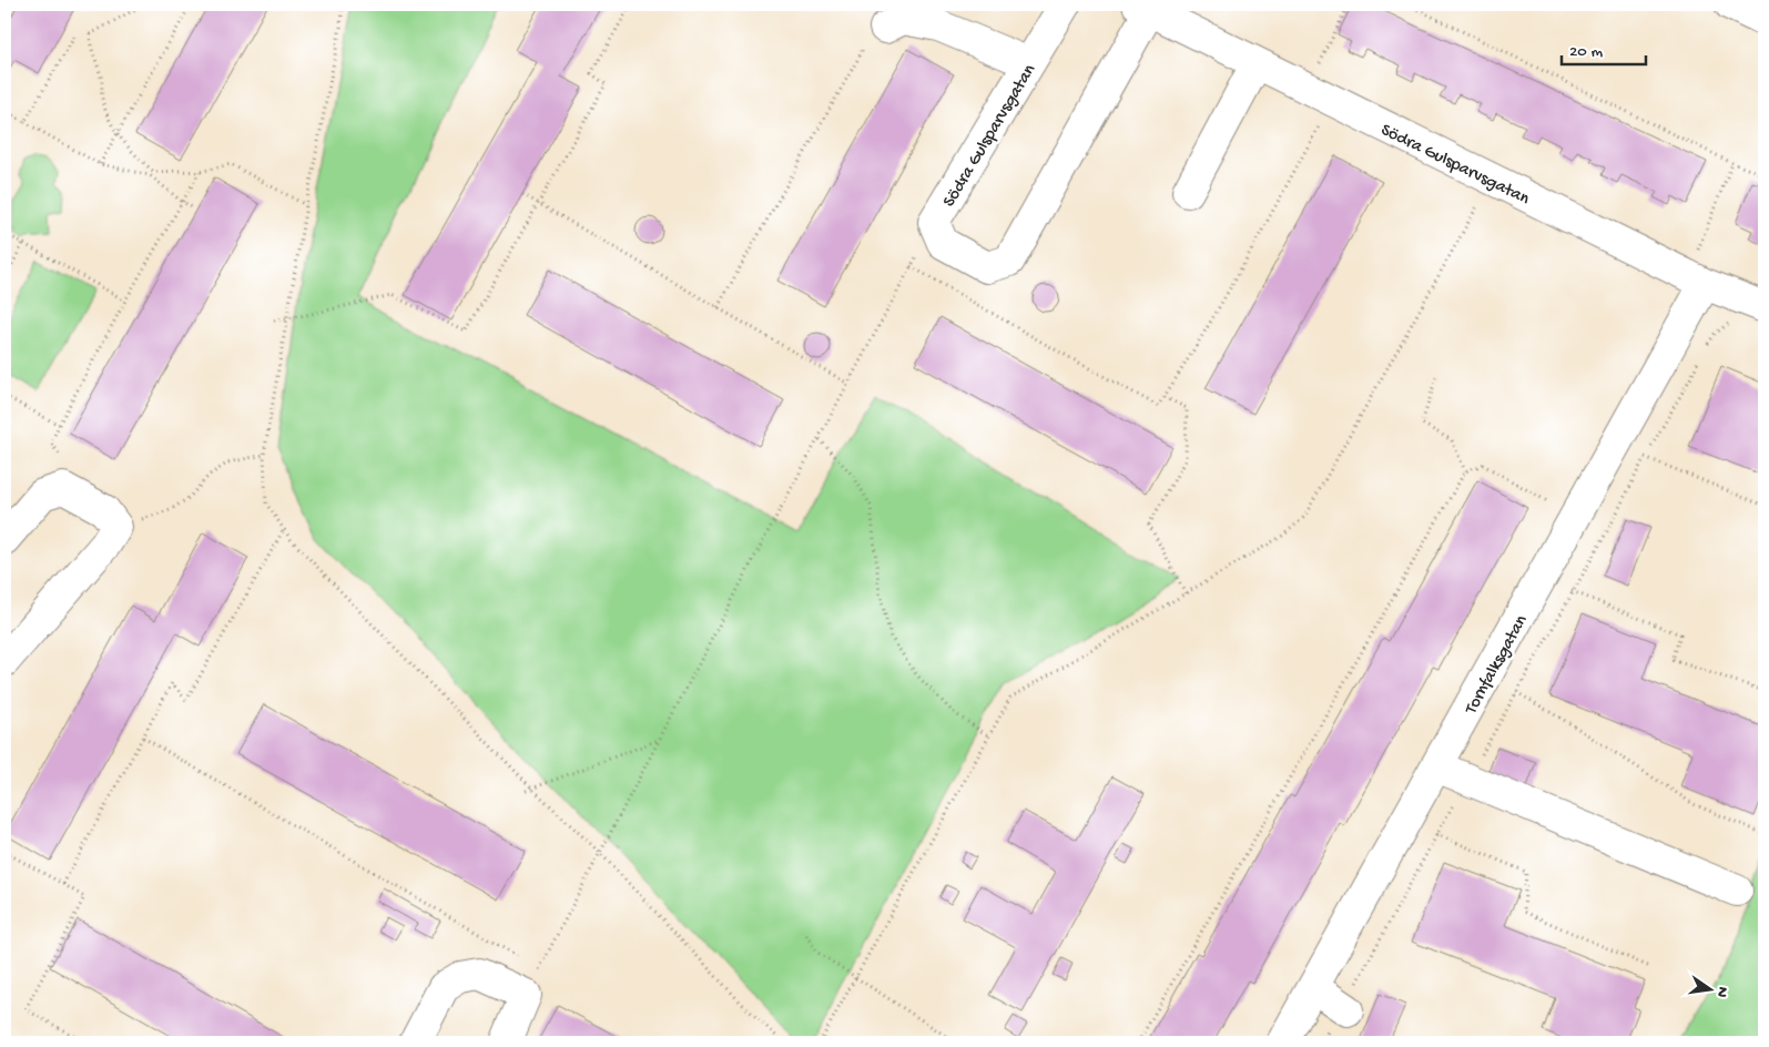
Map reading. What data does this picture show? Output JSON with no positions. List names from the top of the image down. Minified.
{"streets":{"main road":["Södra Gulsparvsgatan","Tornfalksgatan"]},"crossings":[["Södra Gulsparvsgatan","Tornfalksgatan"]],"scale_bar":"20 m","north":"right"}
